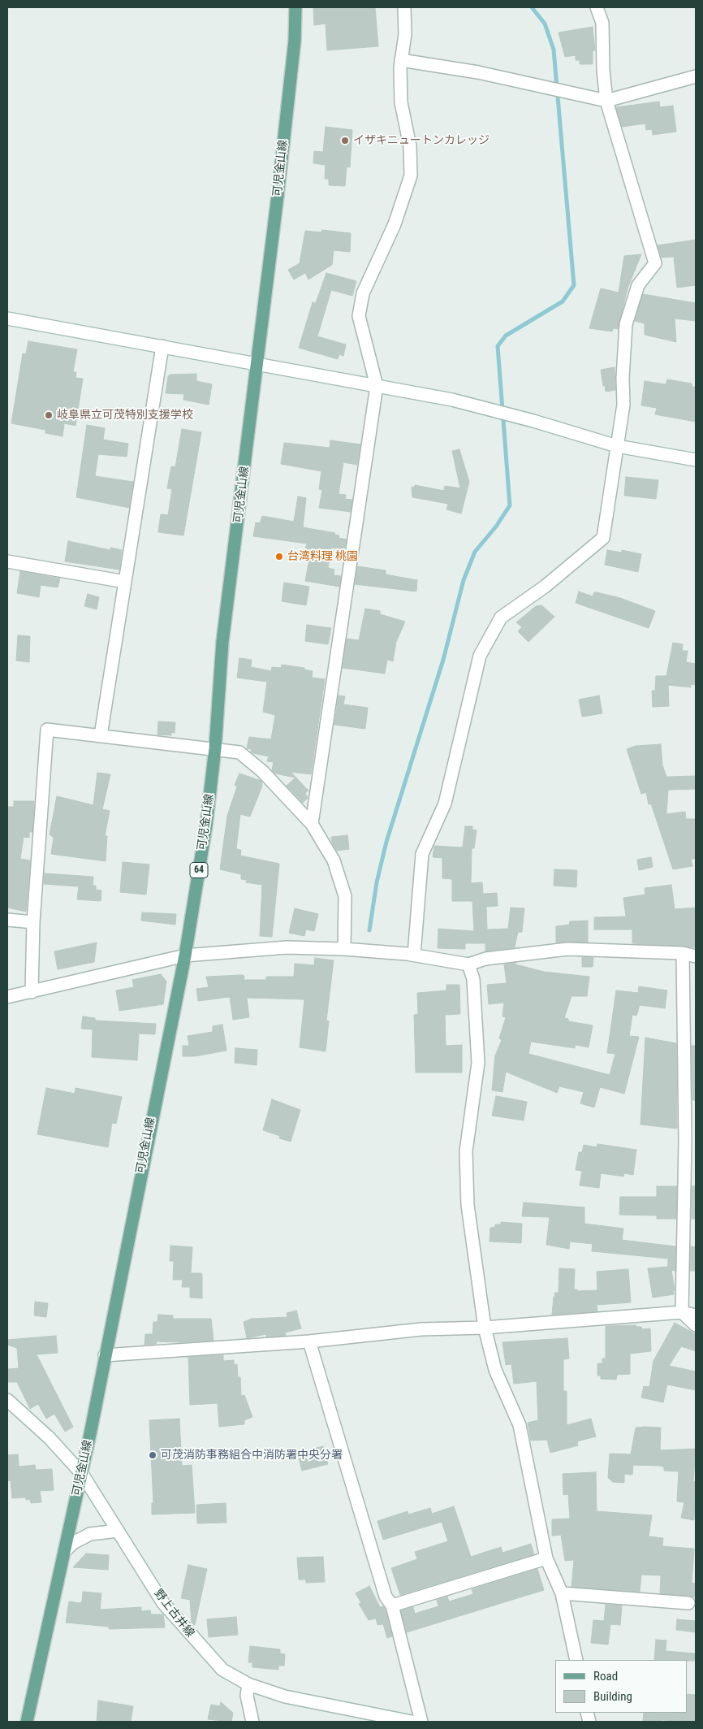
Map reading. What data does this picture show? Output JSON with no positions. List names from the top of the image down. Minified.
{"streets":{"main road":["可児金山線","64"],"street":["野上古井線"]},"crossings":[["可児金山線","野上古井線"]],"places":["イザキニュートンカレッジ","岐阜県立可茂特別支援学校","台湾料理 桃園","可茂消防事務組合中消防署中央分署"],"legend":["Road","Building"]}
